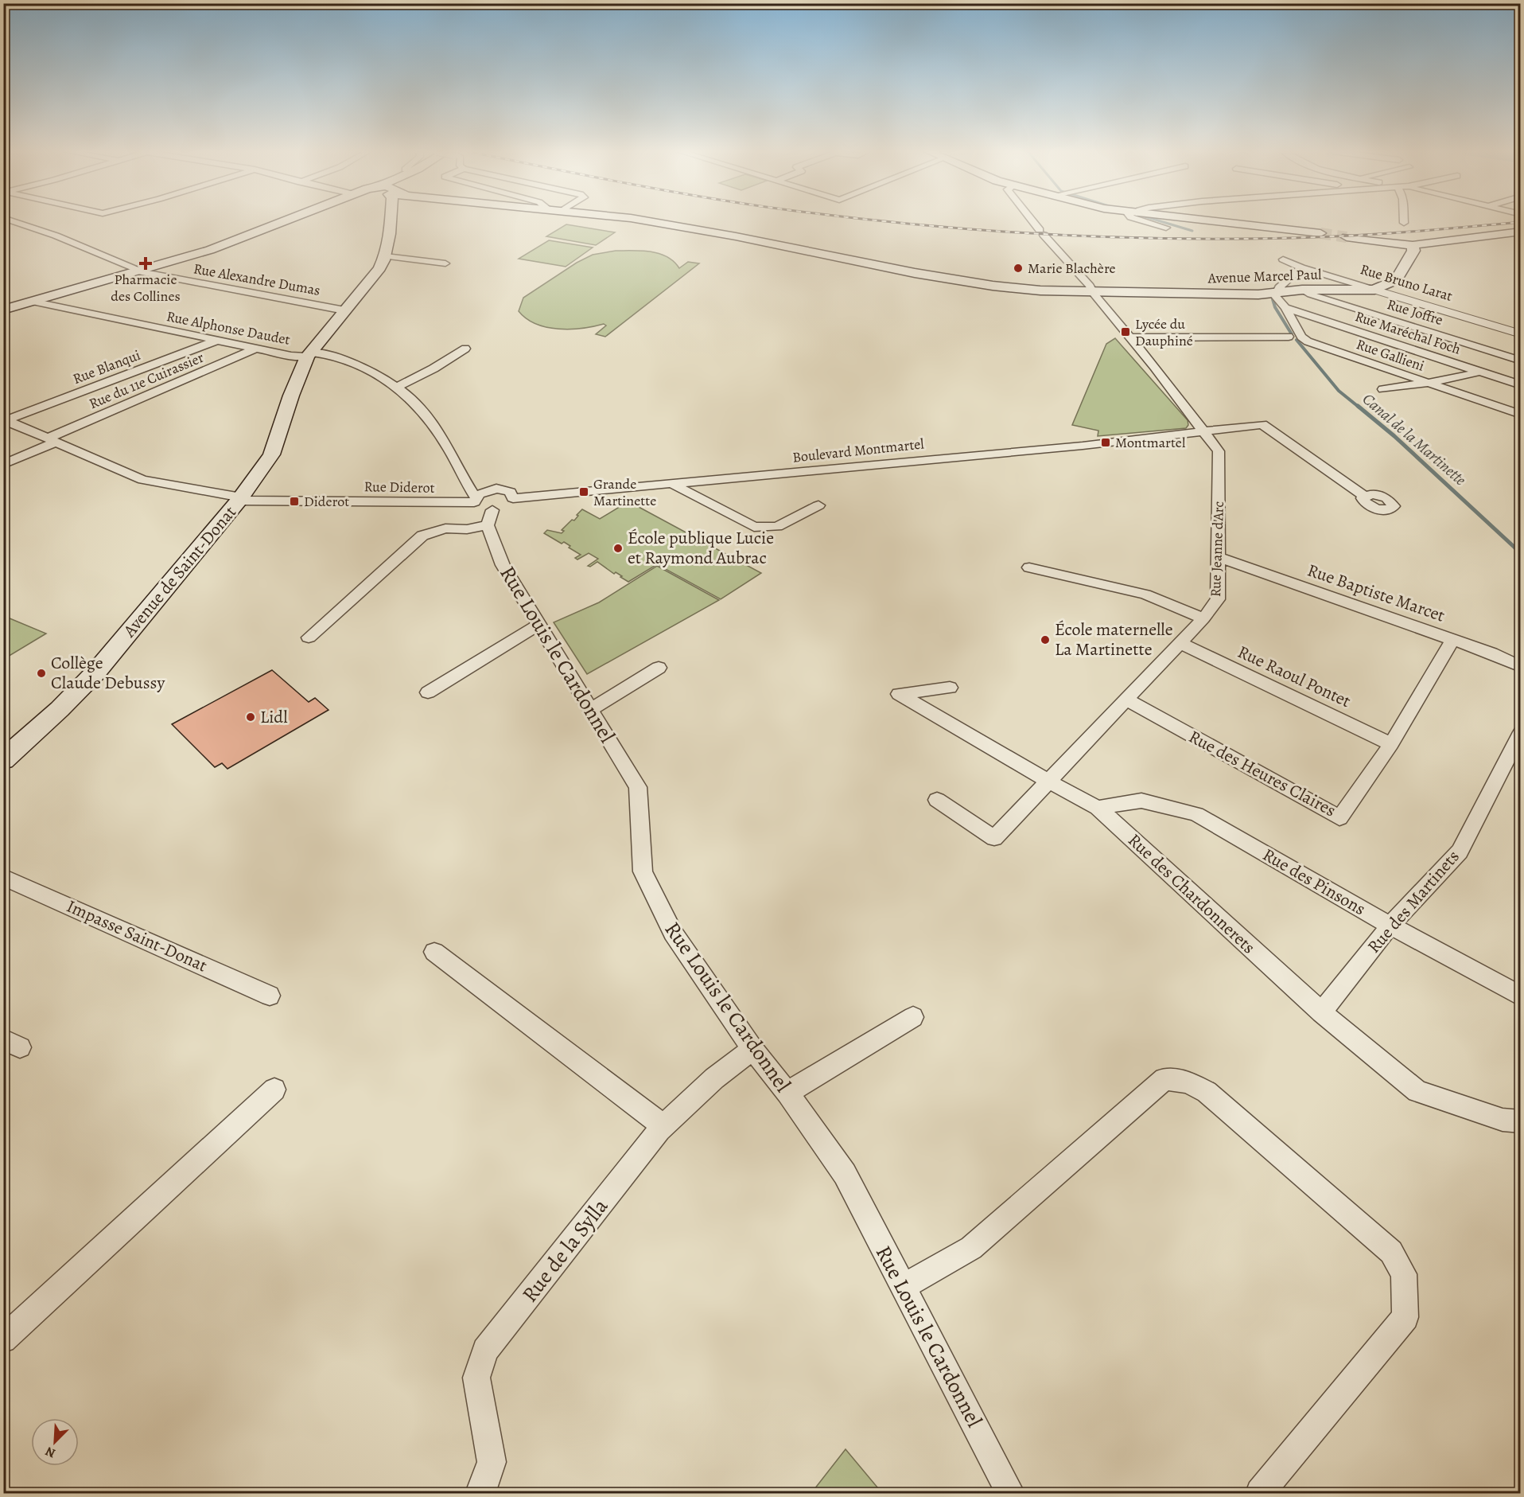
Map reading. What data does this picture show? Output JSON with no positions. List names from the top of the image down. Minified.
{"streets":{"main road":["Avenue Marcel Paul","Avenue de Saint-Donat"],"street":["Rue Alexandre Dumas","Rue Bruno Larat","Rue Joffre","Rue Alphonse Daudet","Rue Maréchal Foch","Rue Gallieni","Rue Blanqui","Rue du 11e Cuirassier","Boulevard Montmartel","Rue Diderot","Rue Jeanne d'Arc","Rue Baptiste Marcet","Rue Louis le Cardonnel","Rue Raoul Pontet","Rue des Heures Claires","Rue des Pinsons","Rue des Chardonnerets","Rue des Martinets","Impasse Saint-Donat","Rue de la Sylla"]},"crossings":[["Avenue Marcel Paul","Rue Bruno Larat"],["Avenue Marcel Paul","Rue Joffre"],["Avenue Marcel Paul","Rue Gallieni"],["Avenue Marcel Paul","Rue Jeanne d'Arc"],["Rue Alexandre Dumas","Avenue de Saint-Donat"],["Rue Alphonse Daudet","Rue Blanqui"],["Rue Alphonse Daudet","Rue du 11e Cuirassier"],["Rue Alphonse Daudet","Avenue de Saint-Donat"],["Rue Alphonse Daudet","Rue Louis le Cardonnel"],["Rue Maréchal Foch","Rue Gallieni"],["Rue Blanqui","Rue Diderot"],["Rue du 11e Cuirassier","Rue Diderot"],["Boulevard Montmartel","Rue Jeanne d'Arc"],["Boulevard Montmartel","Rue Louis le Cardonnel"],["Rue Diderot","Avenue de Saint-Donat"],["Rue Diderot","Rue Louis le Cardonnel"],["Rue Jeanne d'Arc","Rue Baptiste Marcet"],["Rue Jeanne d'Arc","Rue Raoul Pontet"],["Rue Jeanne d'Arc","Rue des Heures Claires"],["Rue Jeanne d'Arc","Rue des Chardonnerets"],["Avenue de Saint-Donat","Rue Louis le Cardonnel"],["Rue Baptiste Marcet","Rue des Heures Claires"],["Rue Louis le Cardonnel","Rue de la Sylla"],["Rue Raoul Pontet","Rue des Heures Claires"],["Rue des Pinsons","Rue des Chardonnerets"],["Rue des Pinsons","Rue des Martinets"],["Rue des Chardonnerets","Rue des Martinets"]],"water":["Canal de la Martinette"],"places":{"health":["Pharmacie des Collines"],"other":["Marie Blachère","École publique Lucie et Raymond Aubrac","École maternelle La Martinette","Collège Claude Debussy","Lidl"],"transit":["Lycée du Dauphiné","Montmartel","Grande Martinette","Diderot"]},"north":"bottom left"}
